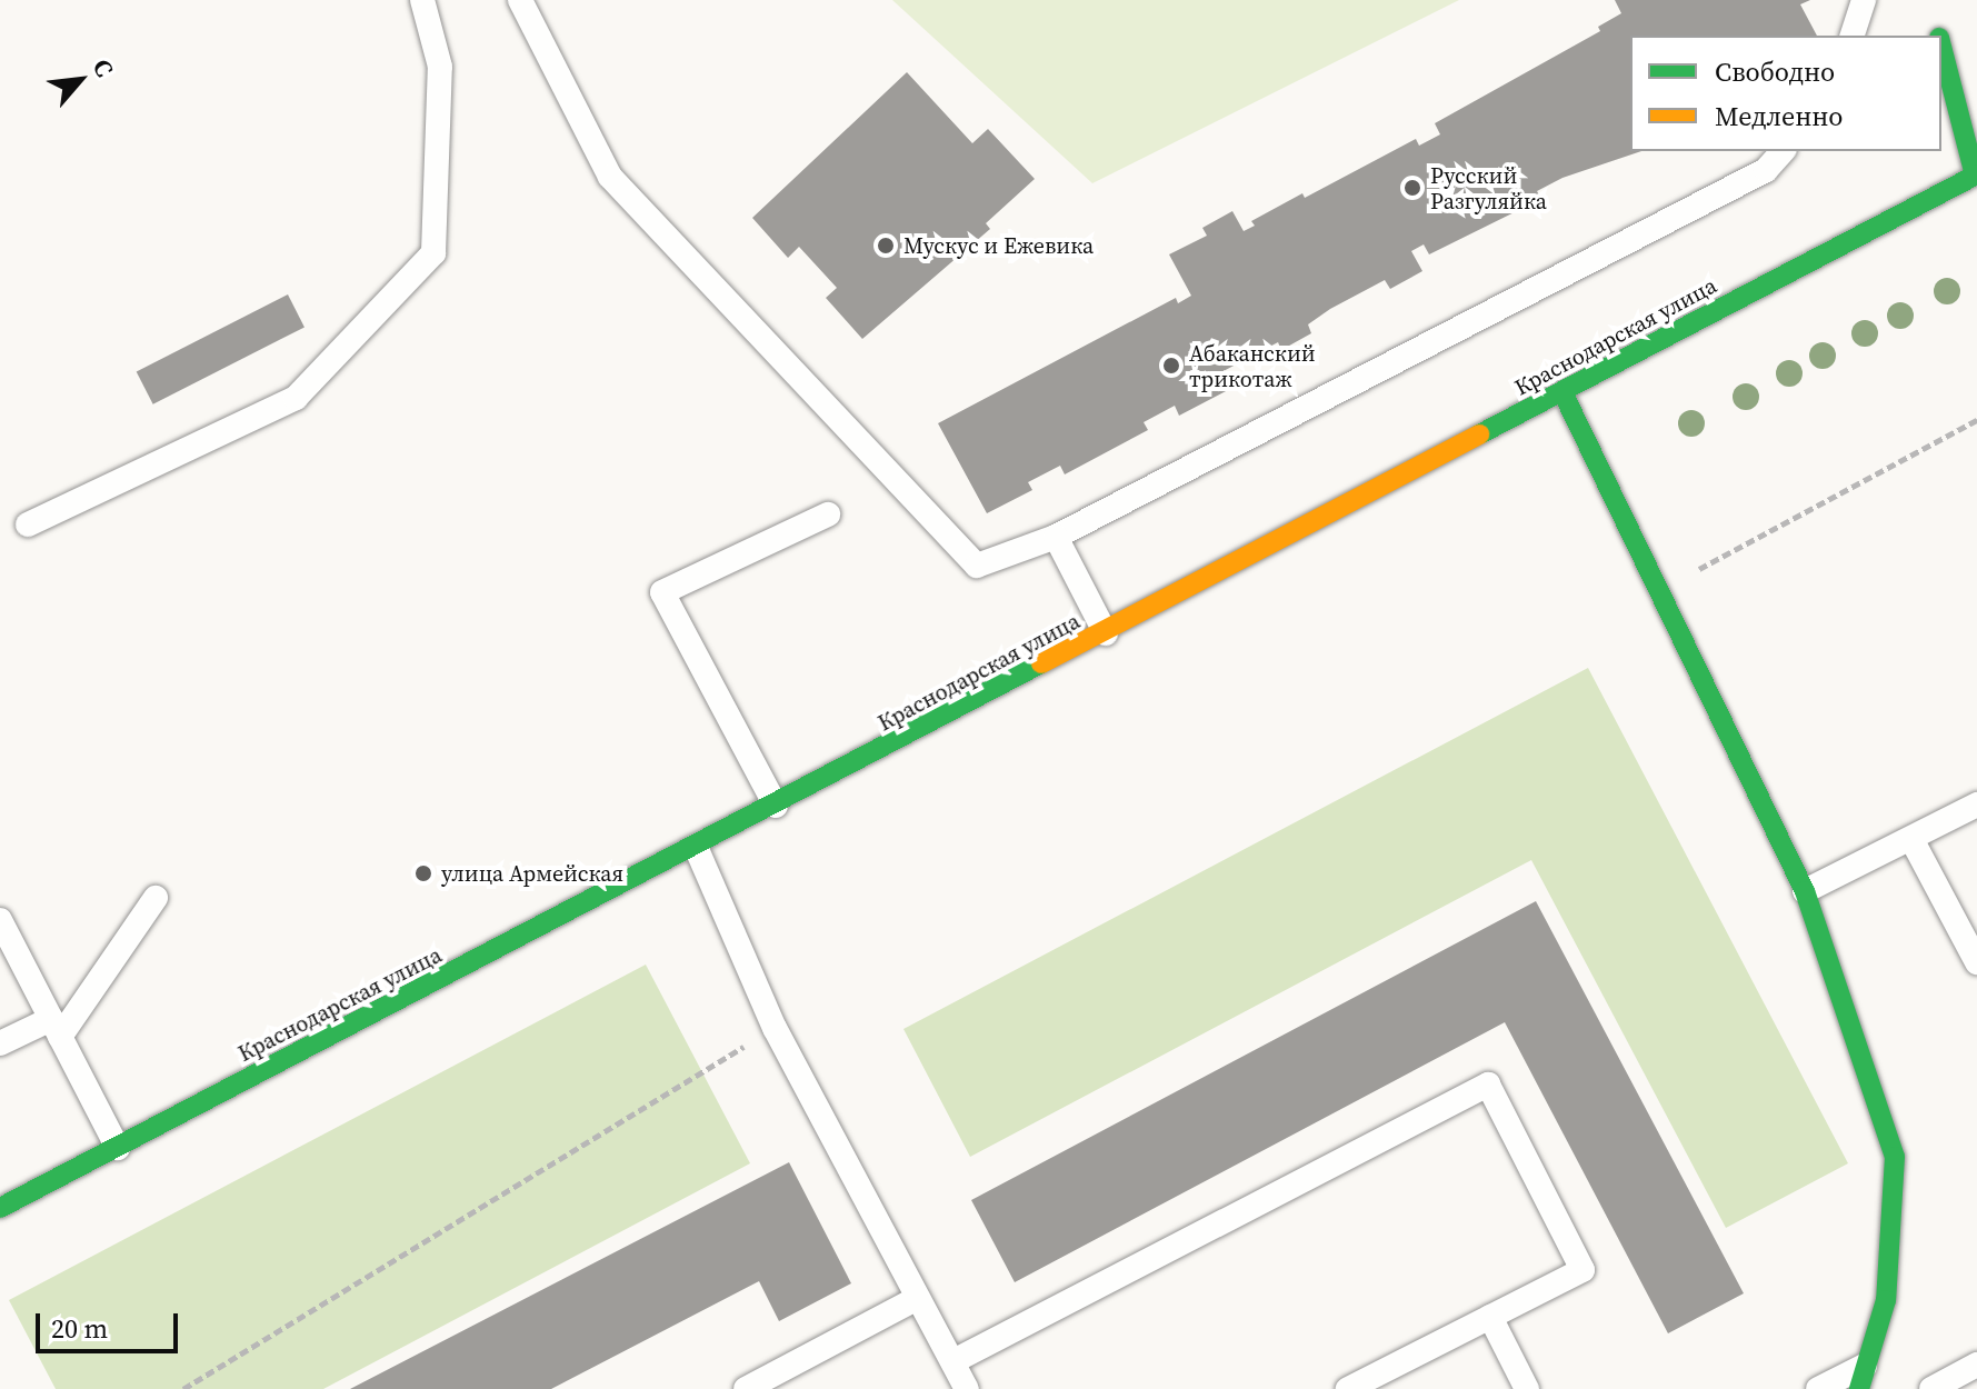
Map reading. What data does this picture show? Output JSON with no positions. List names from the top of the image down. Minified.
{"streets":{"main road":["Краснодарская улица"]},"places":["Русский Разгуляйка","Мускус и Ежевика","Абаканский трикотаж","улица Армейская"],"legend":["Свободно","Медленно"],"scale_bar":"20 m","north":"top right"}
